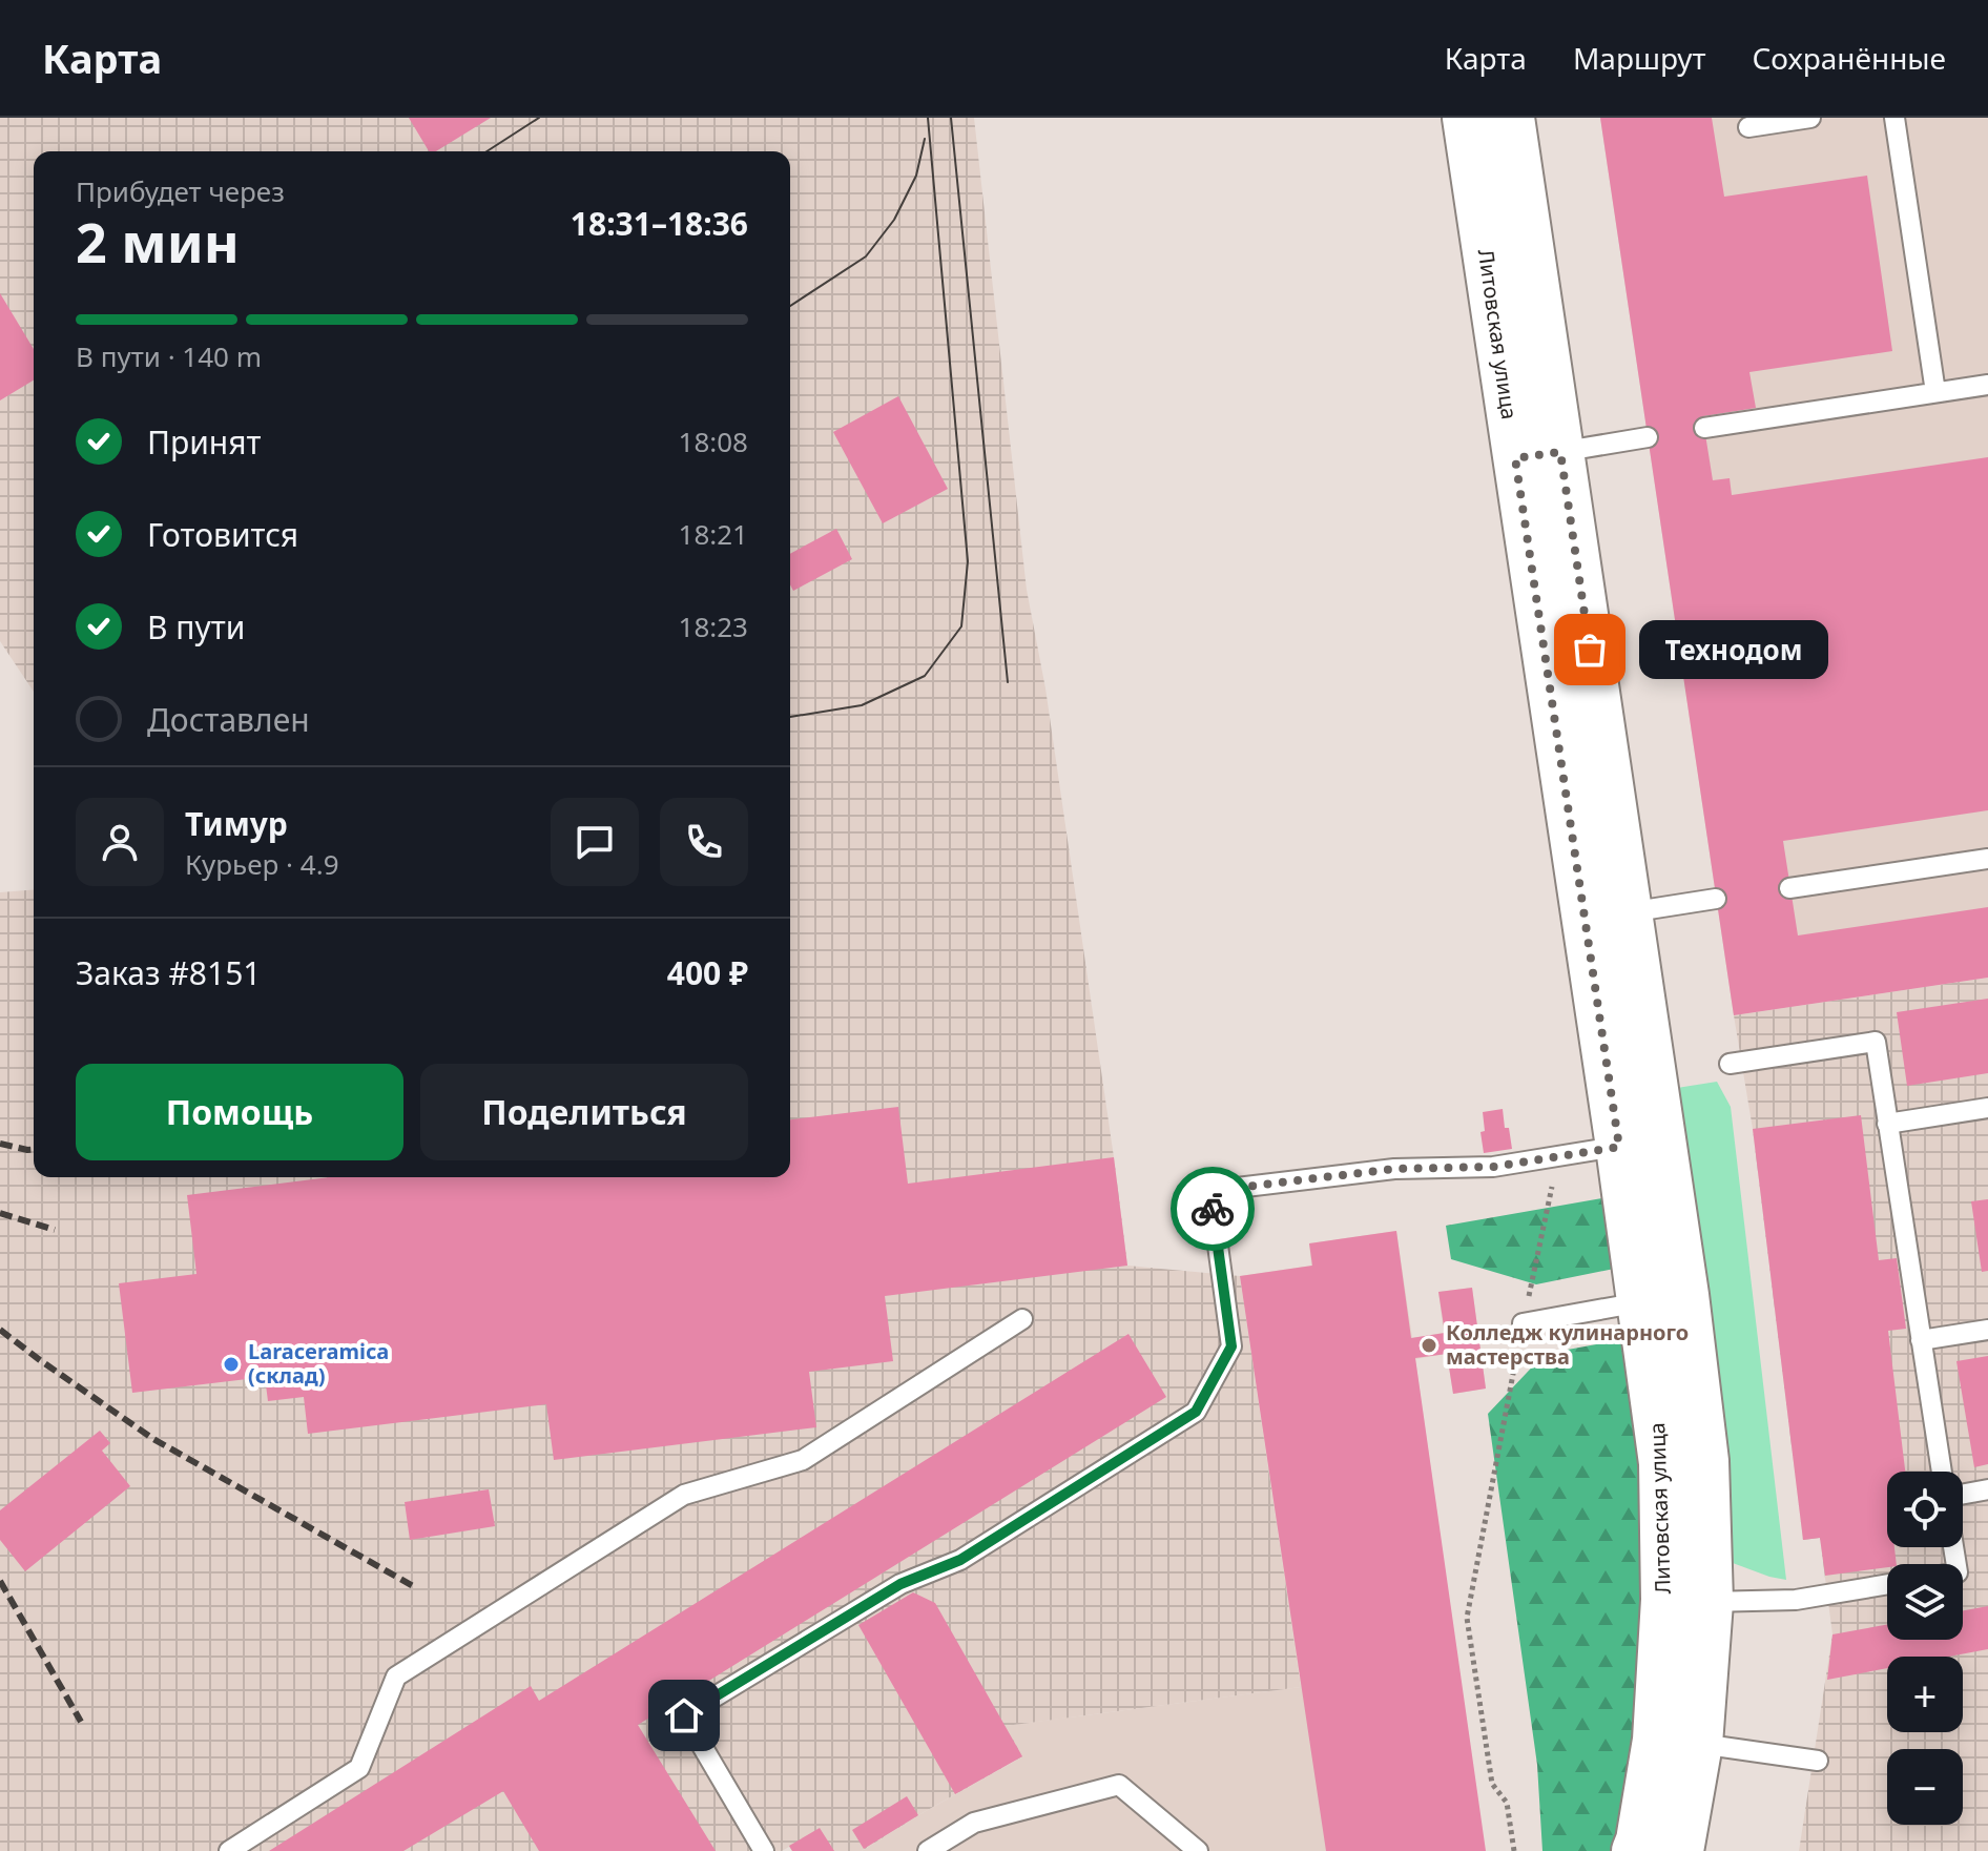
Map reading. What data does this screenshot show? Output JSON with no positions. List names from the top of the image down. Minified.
{"streets":{"street":["Литовская улица"]},"places":["Технодом","Колледж кулинарного мастерства","Laraceramica (склад)"],"page":{"header":"Карта","nav":["Карта","Маршрут","Сохранённые"],"heading":["2 мин","Прибудет через","18:31–18:36"],"panel":["Тимур","Курьер · 4.9","Заказ #8151","400 ₽"],"bar":"В пути · 140 m","list":[["Принят","18:08"],["Готовится","18:21"],["В пути","18:23"],"Доставлен"],"bubble":"Технодом","buttons":["Помощь","Поделиться"],"map_buttons":["+","−"]}}
